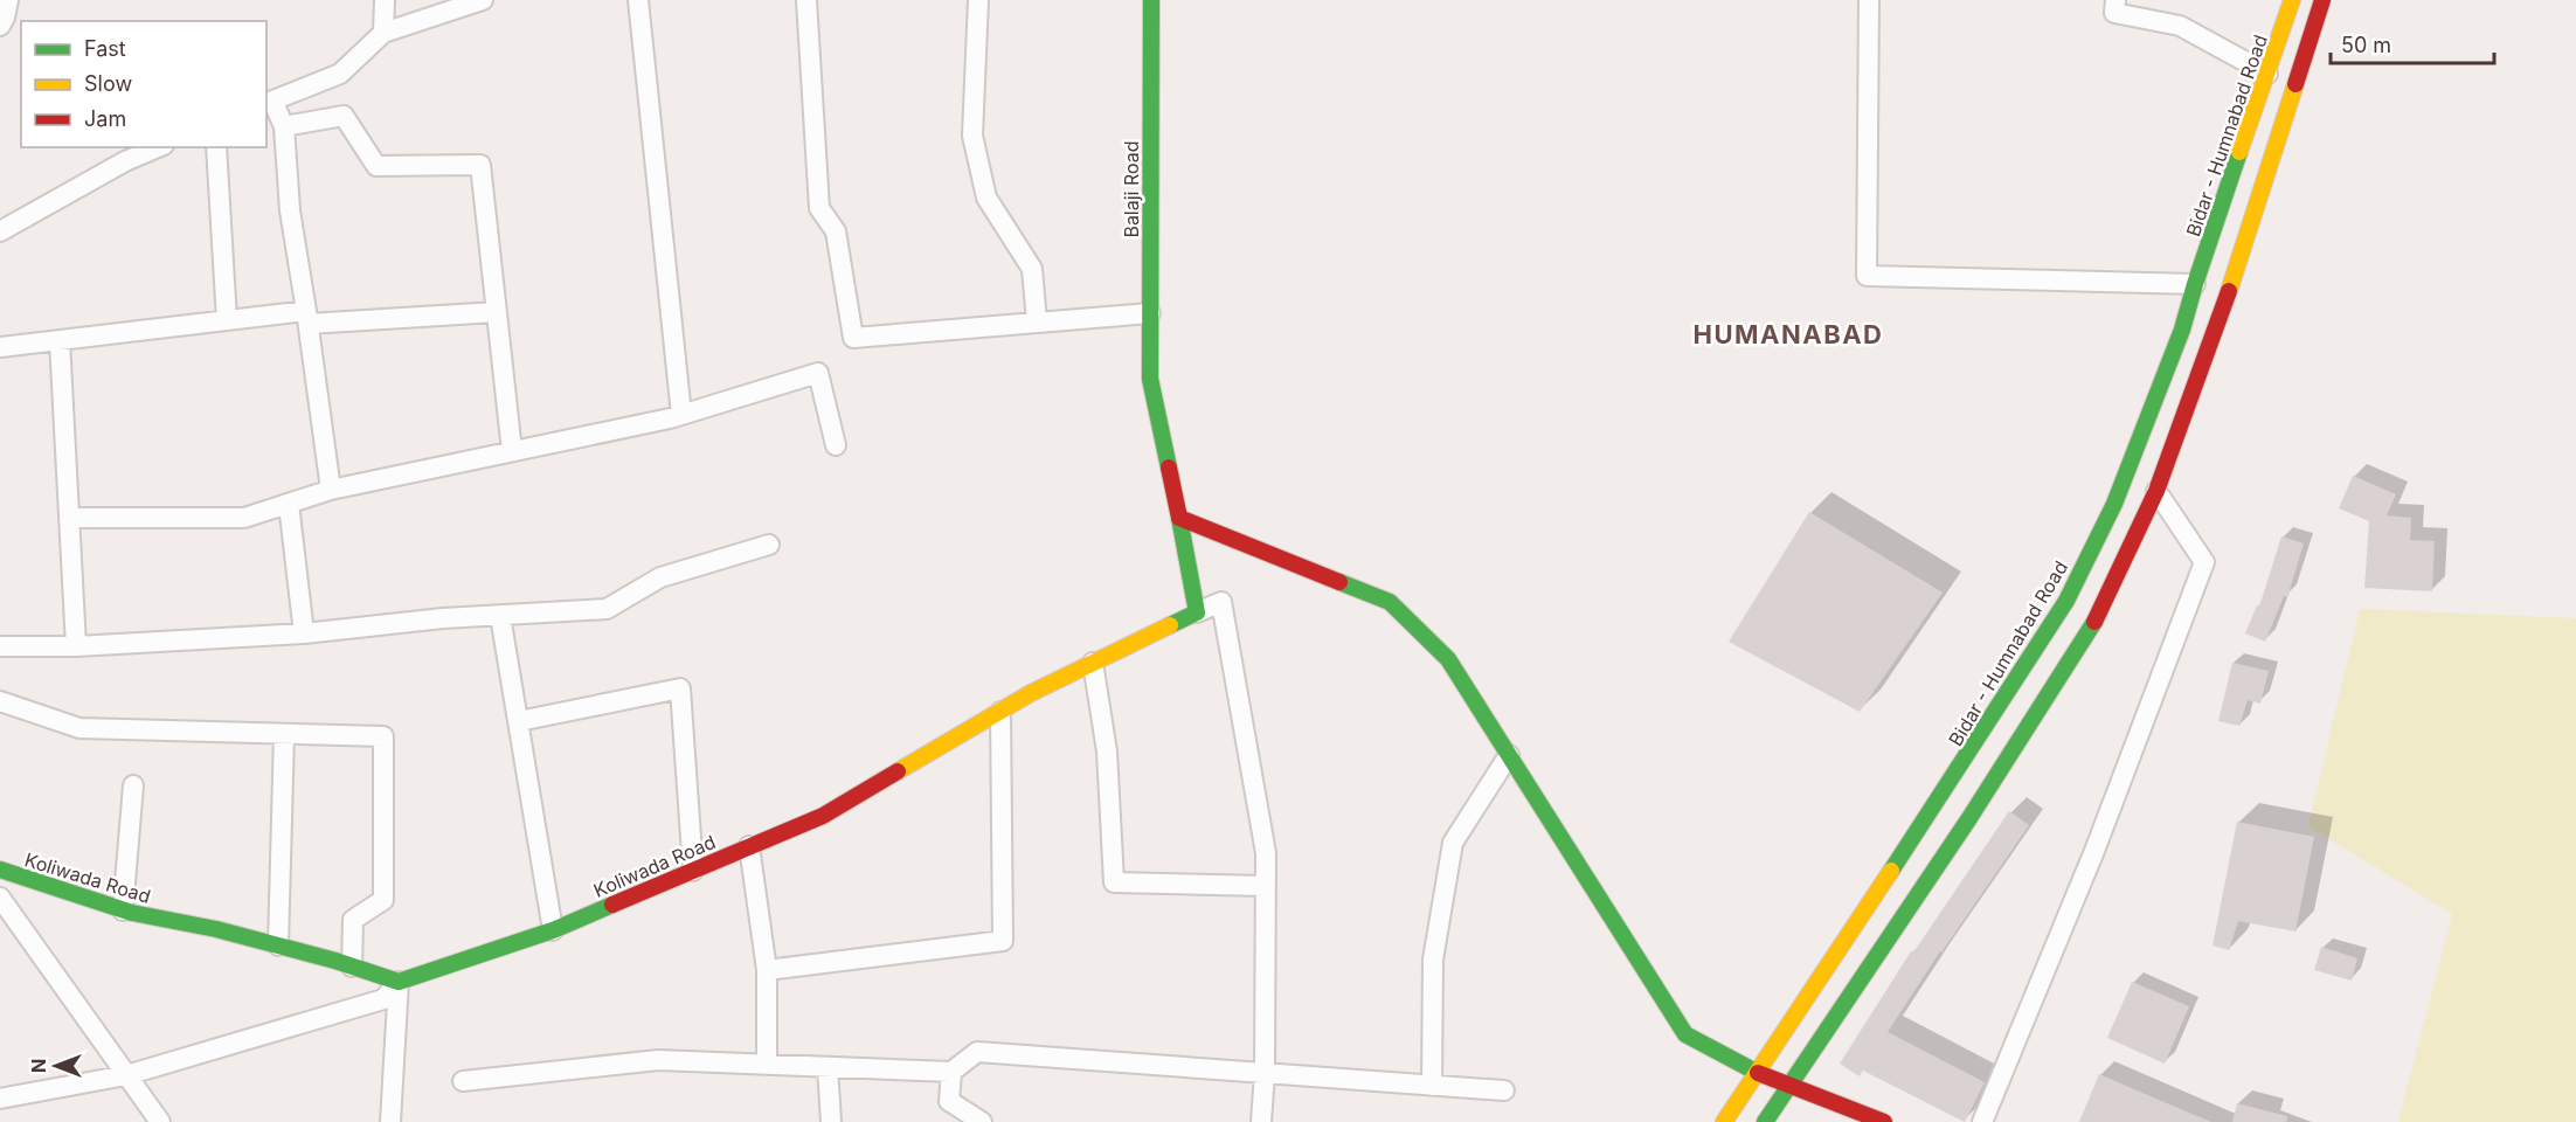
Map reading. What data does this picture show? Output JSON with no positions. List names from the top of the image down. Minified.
{"streets":{"street":["Bidar - Humnabad Road","Balaji Road","Koliwada Road"]},"districts":["HUMANABAD"],"legend":["Fast","Slow","Jam"],"scale_bar":"50 m","north":"left"}
